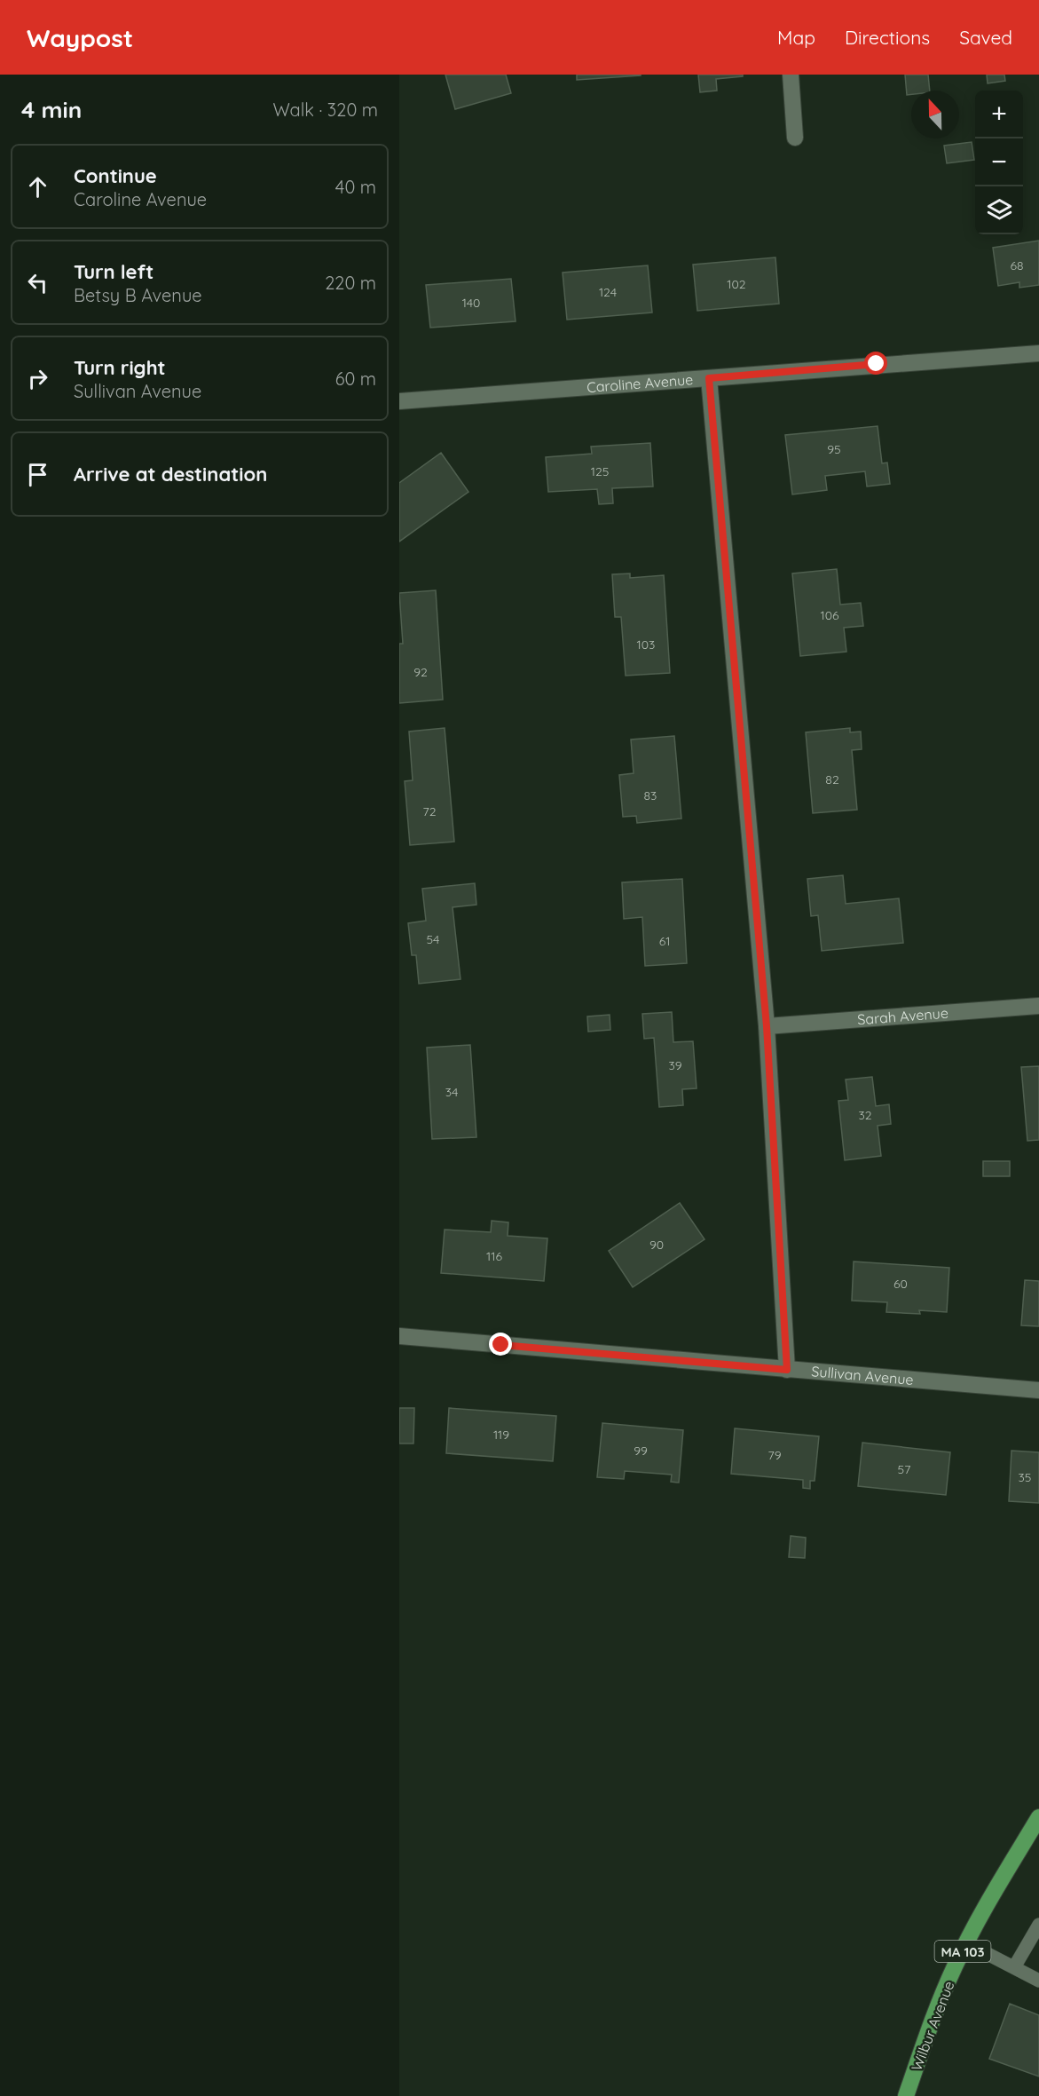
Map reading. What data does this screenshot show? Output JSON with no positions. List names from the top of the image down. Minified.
{"streets":{"main road":["MA 103","Wilbur Avenue"],"street":["Caroline Avenue","Sarah Avenue","Sullivan Avenue"]},"house_numbers":["68","102","124","140","95","125","106","103","92","82","83","72","54","61","39","34","32","90","116","60","119","99","79","57","35"],"north":"top","page":{"header":"Waypost","nav":["Map","Directions","Saved"],"heading":["4 min","Walk · 320 m"],"map_buttons":["+","−"],"list":[["Continue","Caroline Avenue","40 m"],["Turn left","Betsy B Avenue","220 m"],["Turn right","Sullivan Avenue","60 m"],"Arrive at destination"]}}
